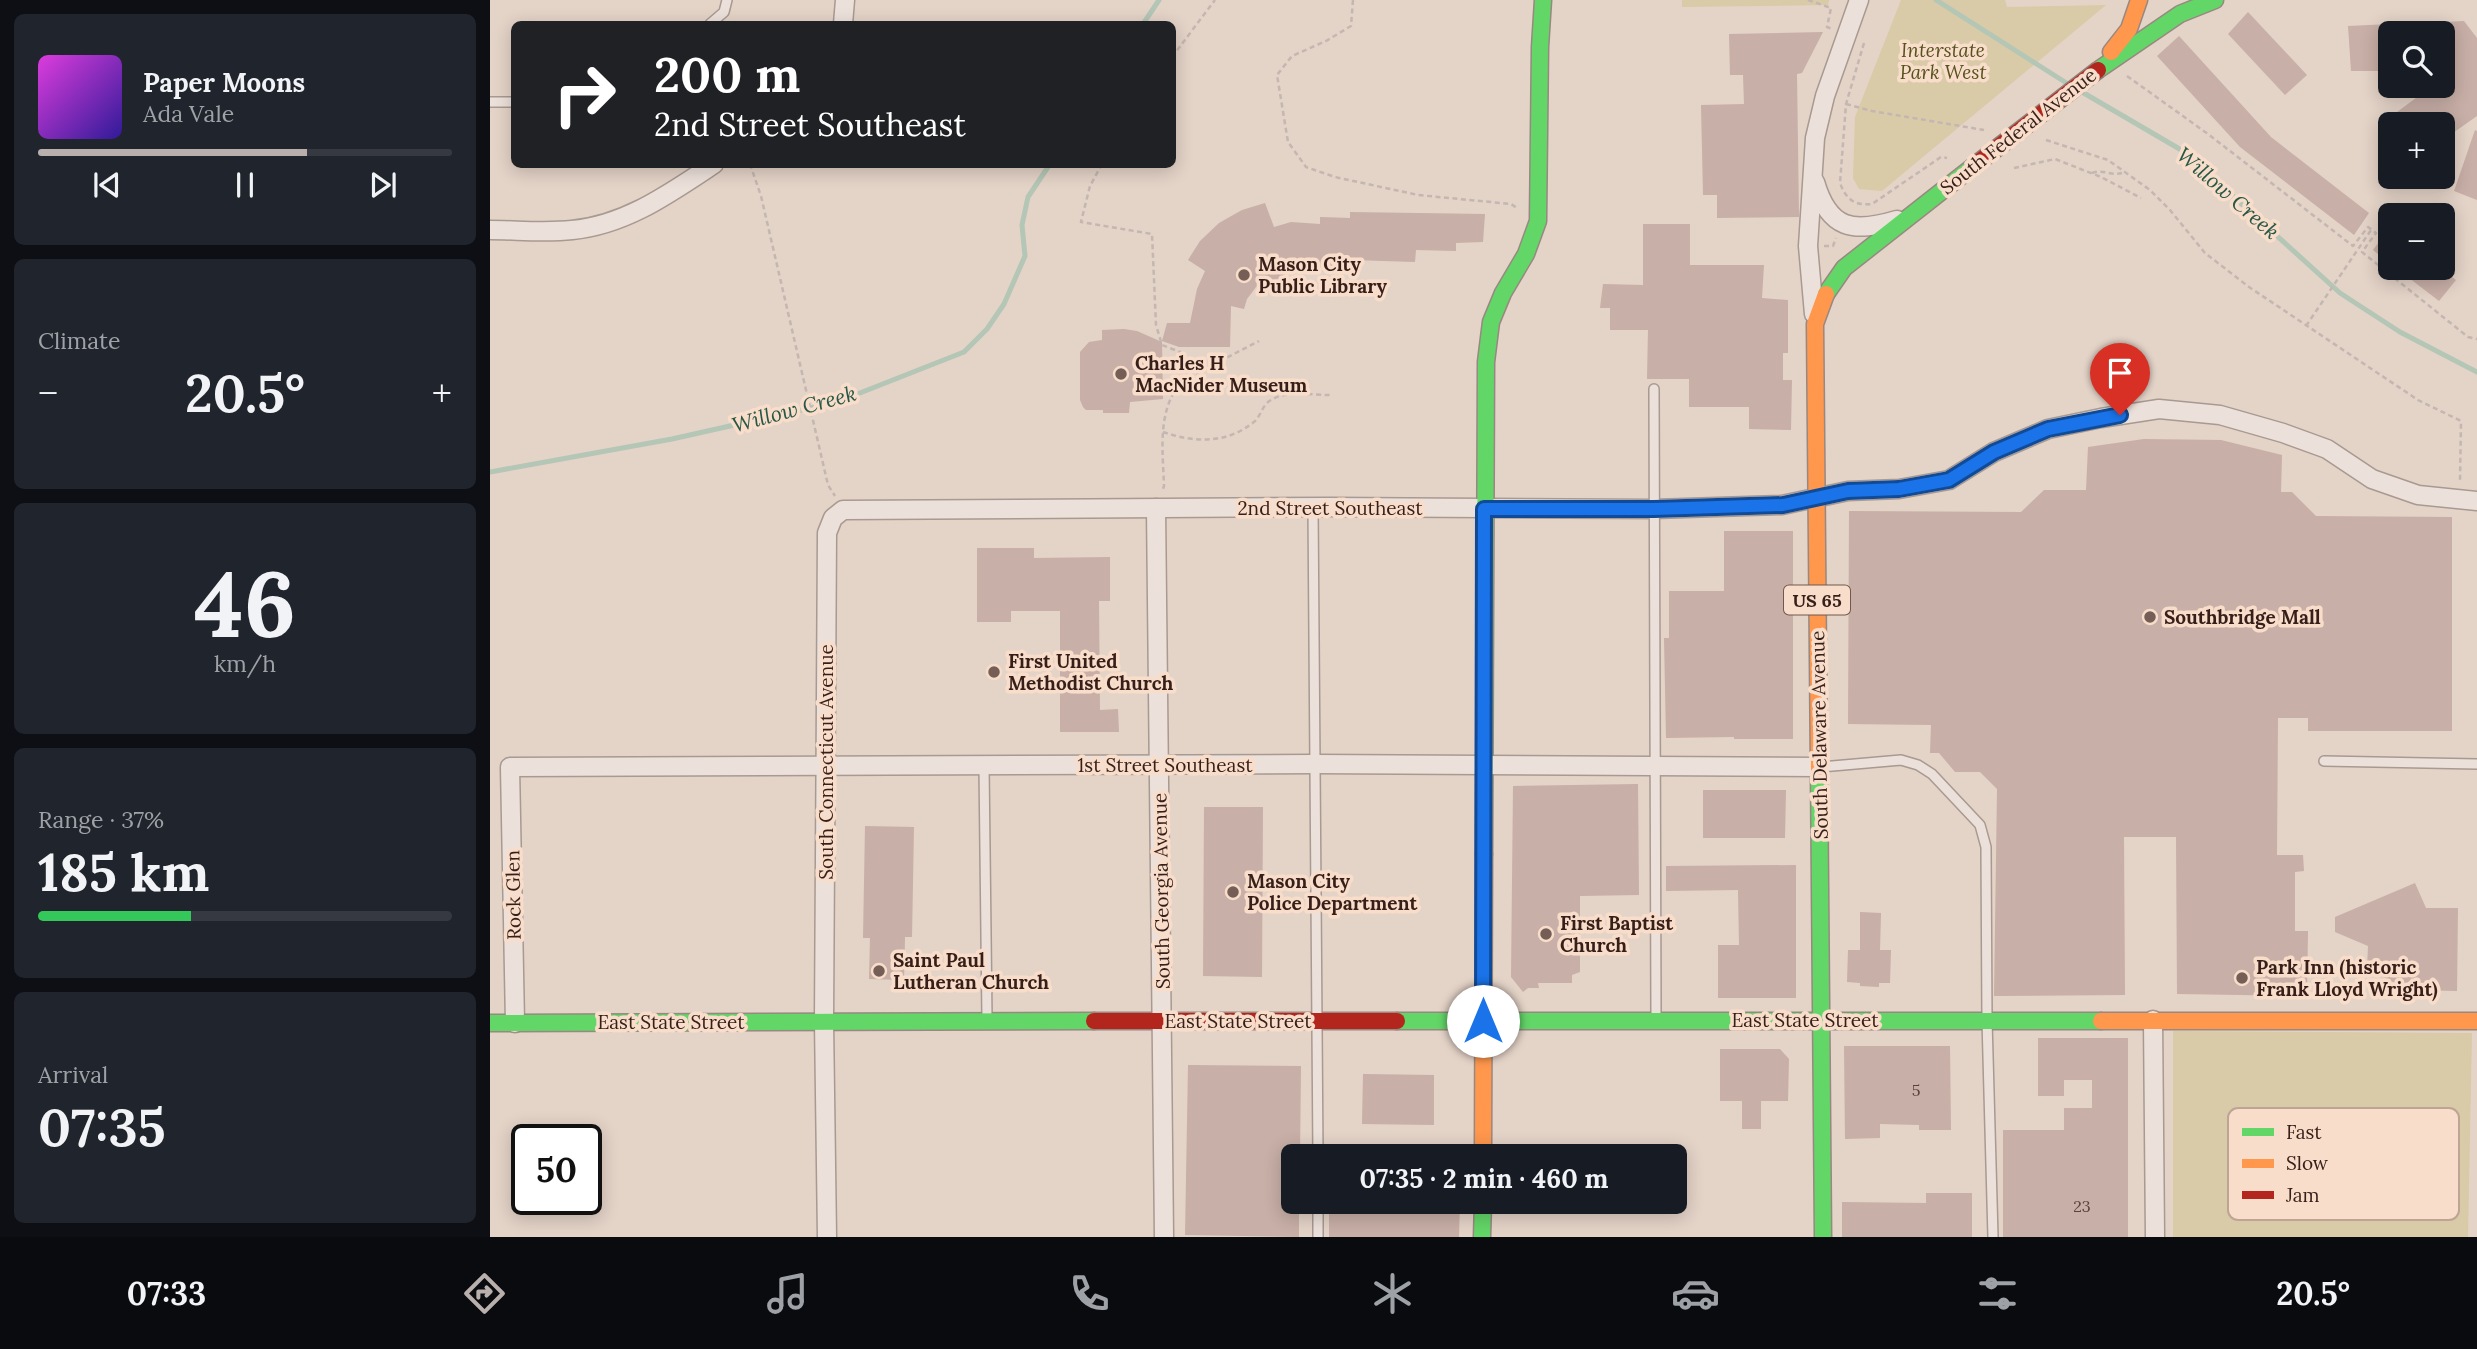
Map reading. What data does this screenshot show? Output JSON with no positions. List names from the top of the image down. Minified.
{"streets":{"main road":["South Federal Avenue","US 65","South Delaware Avenue","East State Street"],"street":["2nd Street Southeast","South Connecticut Avenue","1st Street Southeast","South Georgia Avenue","Rock Glen"]},"crossings":[["South Federal Avenue","South Delaware Avenue"],["2nd Street Southeast","South Delaware Avenue"],["2nd Street Southeast","South Connecticut Avenue"],["2nd Street Southeast","South Georgia Avenue"],["US 65","South Delaware Avenue"],["US 65","East State Street"],["South Delaware Avenue","1st Street Southeast"],["South Delaware Avenue","East State Street"],["South Connecticut Avenue","1st Street Southeast"],["South Connecticut Avenue","East State Street"],["1st Street Southeast","South Georgia Avenue"],["1st Street Southeast","Rock Glen"],["South Georgia Avenue","East State Street"],["Rock Glen","East State Street"]],"water":["Willow Creek"],"parks":["Interstate Park West"],"places":["Mason City Public Library","Charles H MacNider Museum","Southbridge Mall","First United Methodist Church","Mason City Police Department","First Baptist Church","Saint Paul Lutheran Church","Park Inn (historic Frank Lloyd Wright)"],"house_numbers":["5","23"],"legend":["Fast","Slow","Jam"],"page":{"map_buttons":["+","−"],"turn":["200 m","2nd Street Southeast"],"song":["Paper Moons","Ada Vale"],"tile":["Climate",["46","km/h"],["Range · 37%","185 km"],["Arrival","07:35"]],"heat":["−","20.5°","+"],"limit":"50","trip":"07:35 · 2 min · 460 m","tabs":["07:33","20.5°"]}}
